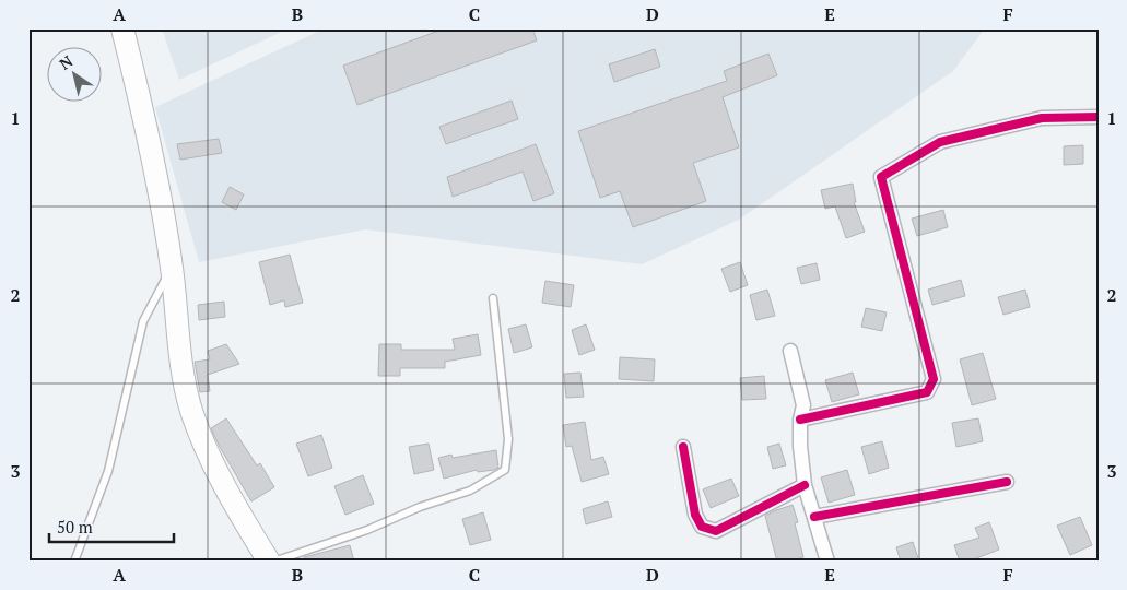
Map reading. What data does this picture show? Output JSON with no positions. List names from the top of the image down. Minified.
{"scale_bar":"50 m","north":"top left","grid":{"columns":["A","B","C","D","E","F"],"rows":["1","2","3"]}}
